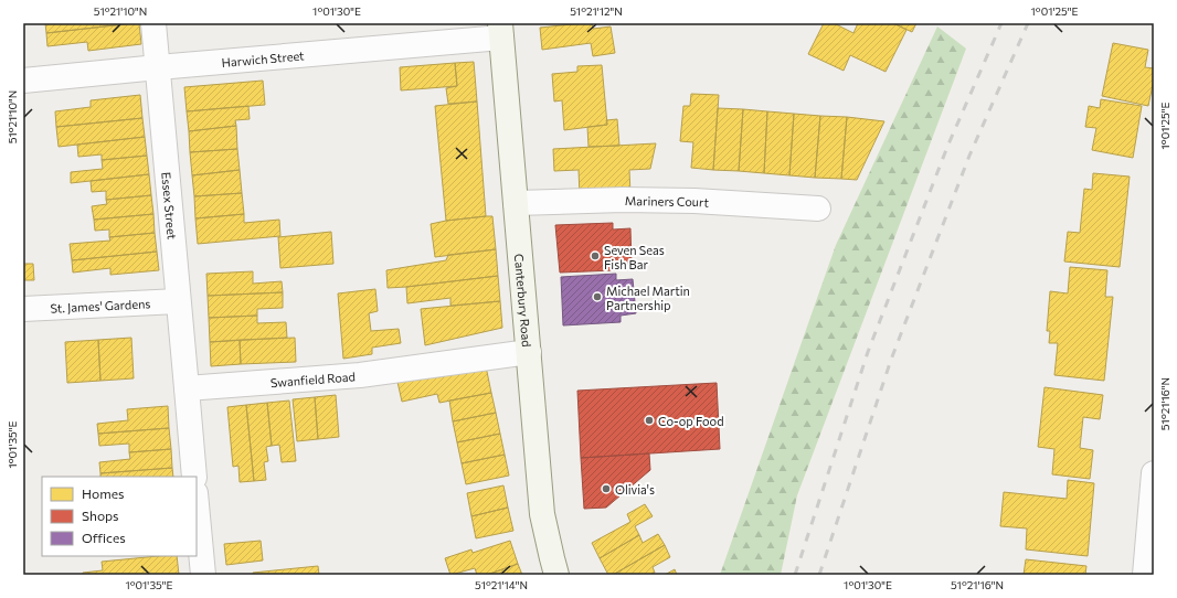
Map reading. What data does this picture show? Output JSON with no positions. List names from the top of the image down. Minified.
{"streets":{"main road":["Canterbury Road"],"street":["Harwich Street","Mariners Court","Essex Street","St. James' Gardens","Swanfield Road"]},"crossings":[["Harwich Street","Essex Street"],["Harwich Street","Canterbury Road"],["Mariners Court","Canterbury Road"],["Essex Street","St. James' Gardens"],["Essex Street","Swanfield Road"],["Canterbury Road","Swanfield Road"]],"places":["Seven Seas Fish Bar","Michael Martin Partnership","Co-op Food","Olivia's"],"legend":["Homes","Shops","Offices"],"coordinates":["51°21'10\"N","1°01'30\"E","51°21'12\"N","1°01'25\"E","51°21'16\"N","1°01'35\"E","51°21'14\"N"]}
